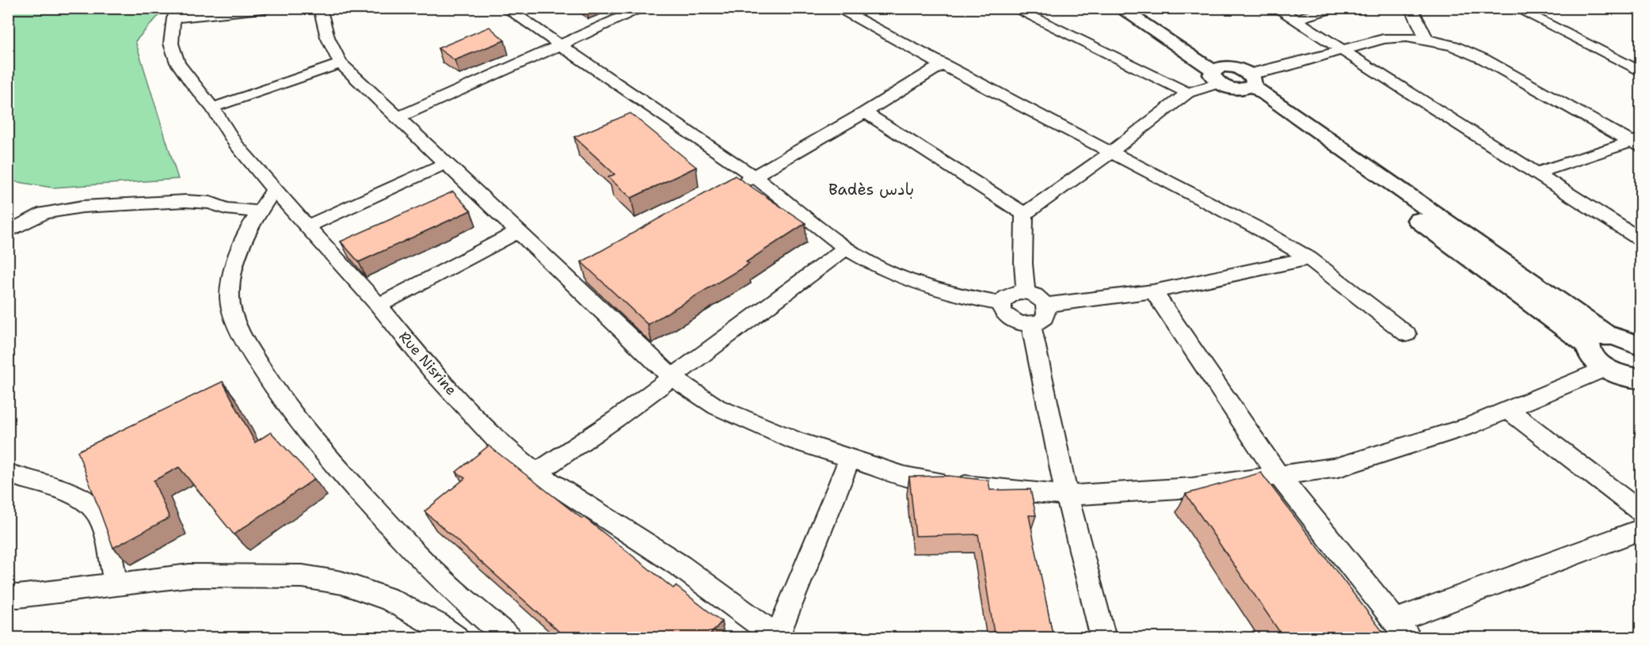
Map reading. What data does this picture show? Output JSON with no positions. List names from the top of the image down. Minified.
{"streets":{"street":["Rue Nisrine"]},"districts":["Badès بادس"]}
